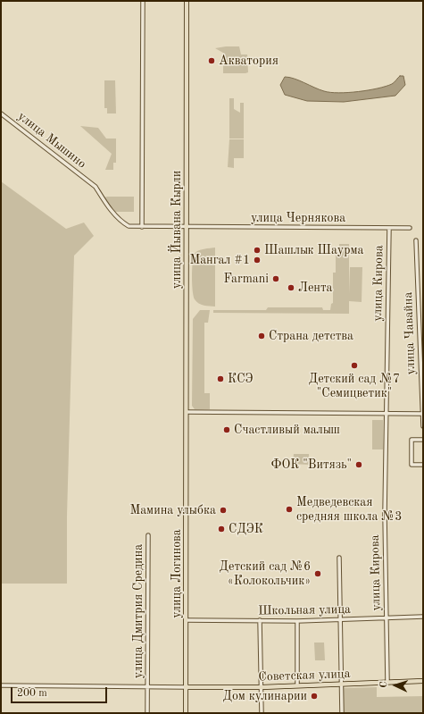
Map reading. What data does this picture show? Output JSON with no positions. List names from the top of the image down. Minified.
{"streets":{"main road":["улица Йывана Кырли","улица Логинова","Советская улица"],"street":["улица Мышино","улица Чернякова","улица Кирова","улица Чавайна","Школьная улица","улица Дмитрия Средина"]},"crossings":[["улица Мышино","улица Чернякова"],["улица Чернякова","улица Йывана Кырли"],["улица Чернякова","улица Кирова"],["улица Йывана Кырли","улица Логинова"],["улица Кирова","Школьная улица"],["улица Кирова","Советская улица"],["улица Логинова","Школьная улица"],["улица Логинова","Советская улица"]],"places":["Акватория","Шашлык Шаурма","Мангал #1","Farmani","Лента","Страна детства","Детский сад №7 \"Семицветик\"","КСЭ","Счастливый малыш","ФОК \"Витязь\"","Медведевская средняя школа №3","Мамина улыбка","СДЭК","Детский сад №6 «Колокольчик»","Дом кулинарии"],"scale_bar":"200 m","north":"left"}
